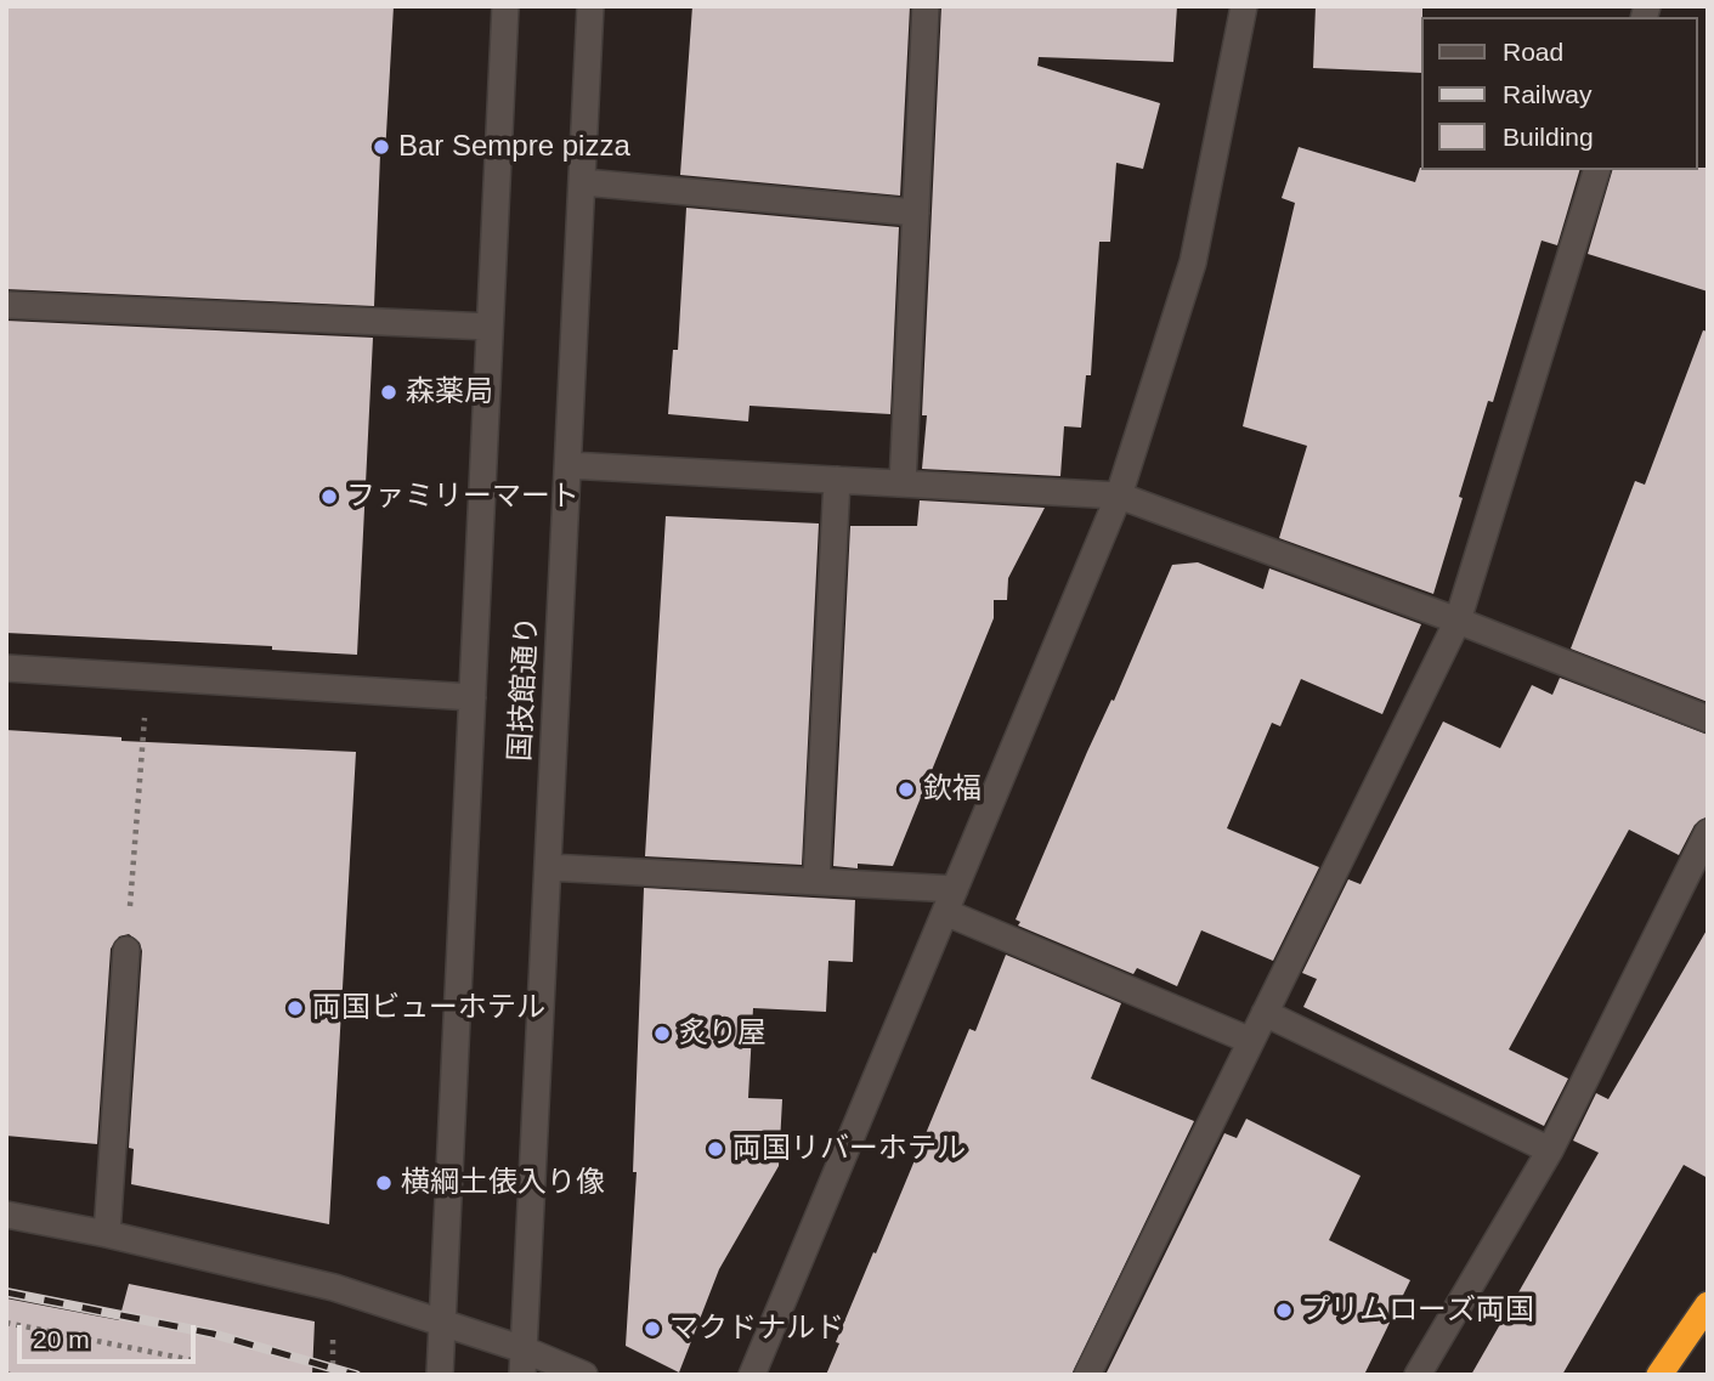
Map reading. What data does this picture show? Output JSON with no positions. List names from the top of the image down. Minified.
{"streets":{"street":["国技館通り"]},"places":["Bar Sempre pizza","森薬局","ファミリーマート","欽福","両国ビューホテル","炙り屋","両国リバーホテル","横綱土俵入り像","プリムローズ両国","マクドナルド"],"legend":["Road","Railway","Building"],"scale_bar":"20 m"}
